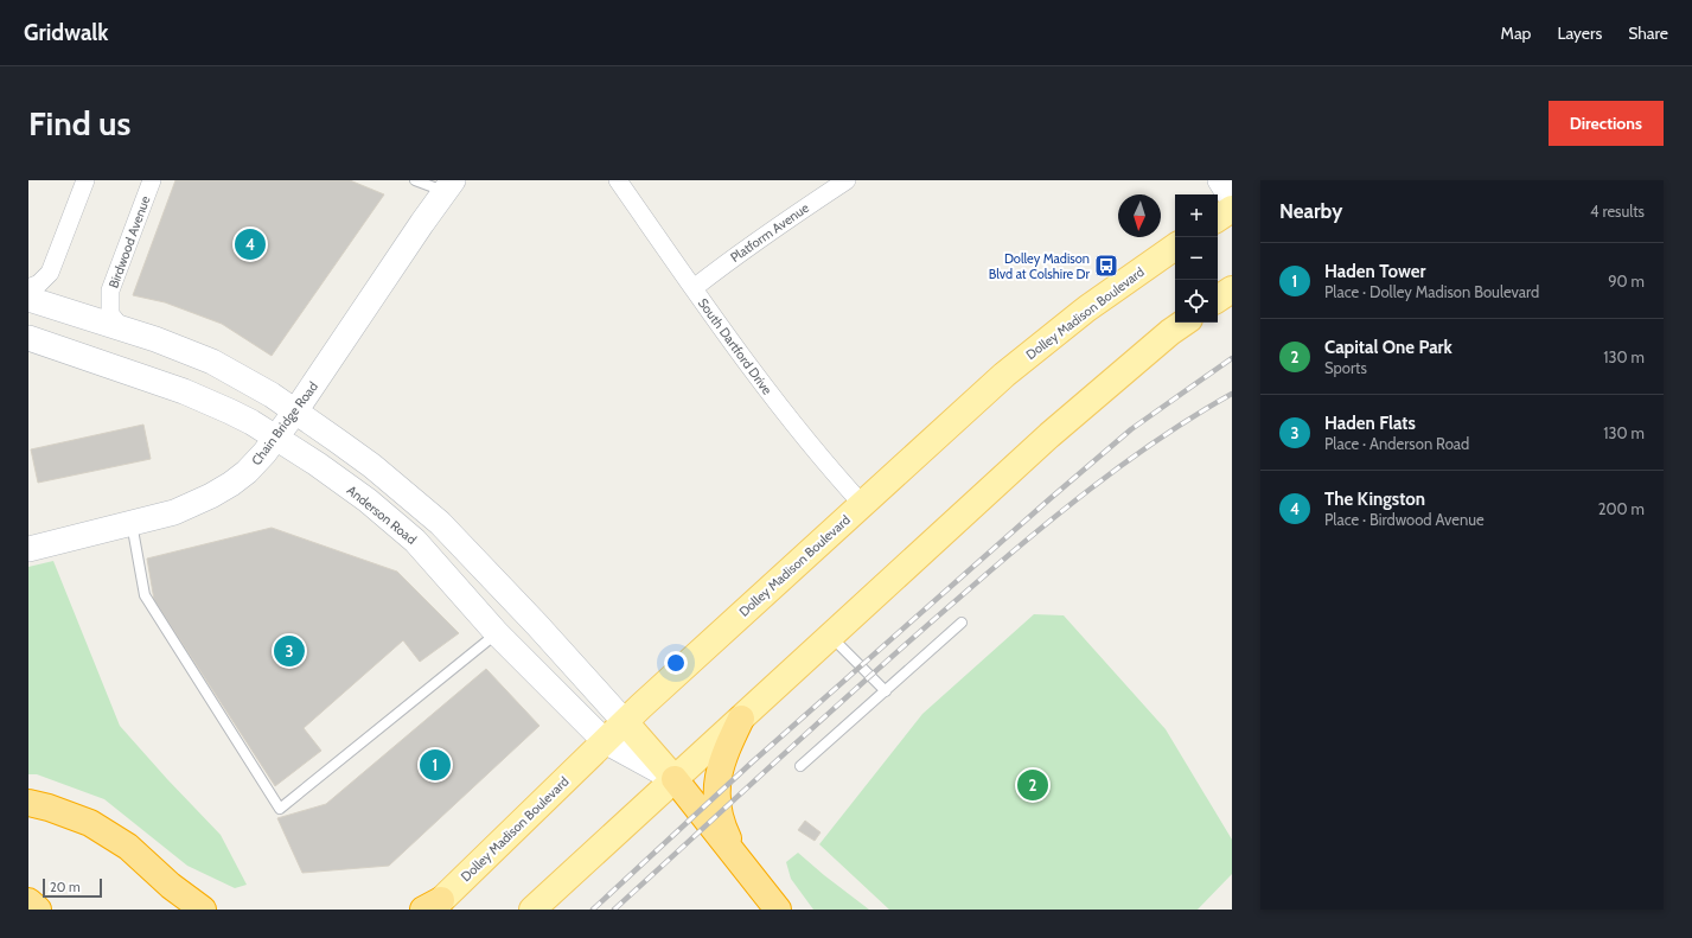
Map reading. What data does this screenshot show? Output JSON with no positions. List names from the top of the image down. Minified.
{"streets":{"main road":["Dolley Madison Boulevard"],"street":["Platform Avenue","Birdwood Avenue","South Dartford Drive","Chain Bridge Road","Anderson Road"]},"crossings":[["Platform Avenue","South Dartford Drive"],["Dolley Madison Boulevard","South Dartford Drive"],["Dolley Madison Boulevard","Anderson Road"],["Chain Bridge Road","Anderson Road"]],"places":{"bus stop":["Dolley Madison Blvd at Colshire Dr"]},"scale_bar":"20 m","north":"bottom","page":{"header":"Gridwalk","nav":["Map","Layers","Share"],"buttons":"Directions","title":"Find us","heading":["Nearby","4 results"],"map_buttons":["+","−"],"pins":["4","3","1","2"],"list":[{"mark":"1","name":"Haden Tower","note":"Place · Dolley Madison Boulevard","value":"90 m"},{"mark":"2","name":"Capital One Park","note":"Sports","value":"130 m"},{"mark":"3","name":"Haden Flats","note":"Place · Anderson Road","value":"130 m"},{"mark":"4","name":"The Kingston","note":"Place · Birdwood Avenue","value":"200 m"}],"scale":"20 m"}}
